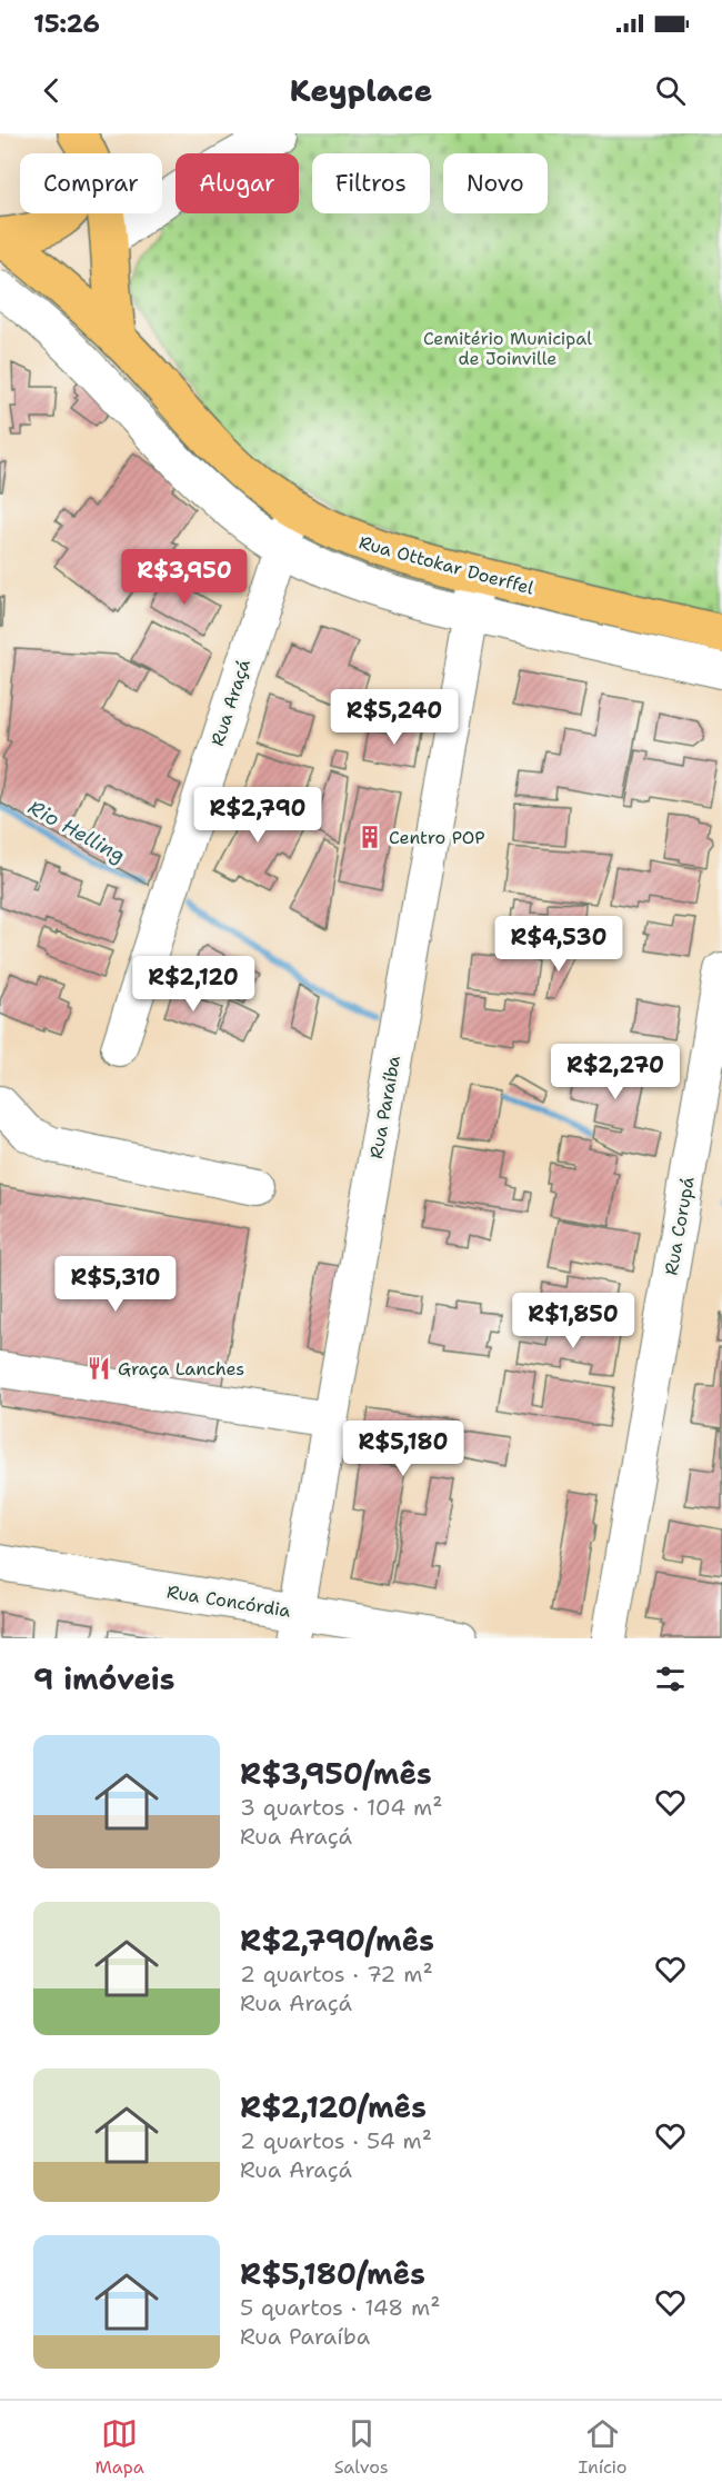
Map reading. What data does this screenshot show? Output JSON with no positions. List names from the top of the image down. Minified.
{"streets":{"main road":["Rua Ottokar Doerffel"],"street":["Rua Araçá","Rua Paraíba","Rua Corupá","Rua Concórdia"]},"crossings":[["Rua Ottokar Doerffel","Rua Araçá"],["Rua Ottokar Doerffel","Rua Paraíba"],["Rua Paraíba","Rua Concórdia"]],"water":["Rio Helling"],"parks":["Cemitério Municipal de Joinville"],"places":{"building":["Centro POP"],"restaurant":["Graça Lanches"]},"page":{"status":"15:26","header":"Keyplace","chip":["Comprar","Alugar","Filtros","Novo"],"price":["R$3,950","R$5,240","R$2,790","R$4,530","R$2,120","R$2,270","R$5,310","R$1,850","R$5,180"],"heading":"9 imóveis","list":[{"name":"R$3,950/mês","note":"3 quartos · 104 m² · Rua Araçá"},{"name":"R$2,790/mês","note":"2 quartos · 72 m² · Rua Araçá"},{"name":"R$2,120/mês","note":"2 quartos · 54 m² · Rua Araçá"},{"name":"R$5,180/mês","note":"5 quartos · 148 m² · Rua Paraíba"}],"tabs":["Mapa","Salvos","Início"]}}
